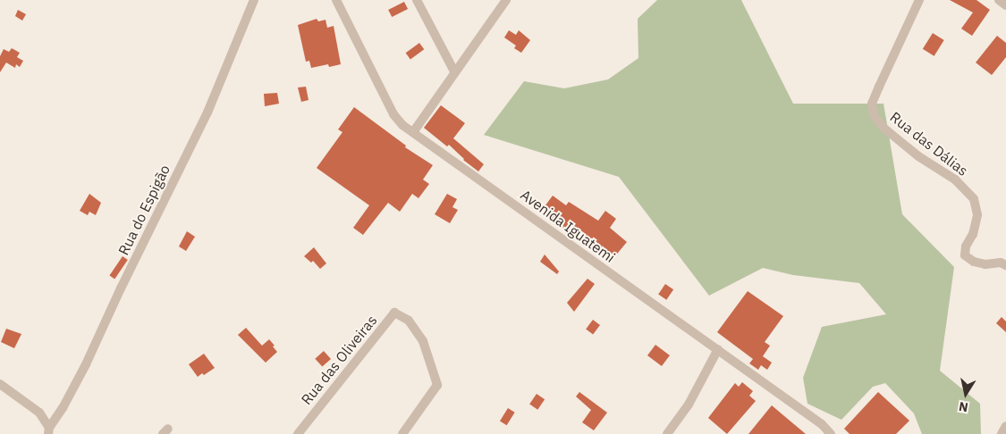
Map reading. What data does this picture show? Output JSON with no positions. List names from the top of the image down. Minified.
{"streets":{"street":["Rua das Dálias","Rua do Espigão","Avenida Iguatemi","Rua das Oliveiras"]},"north":"bottom"}
